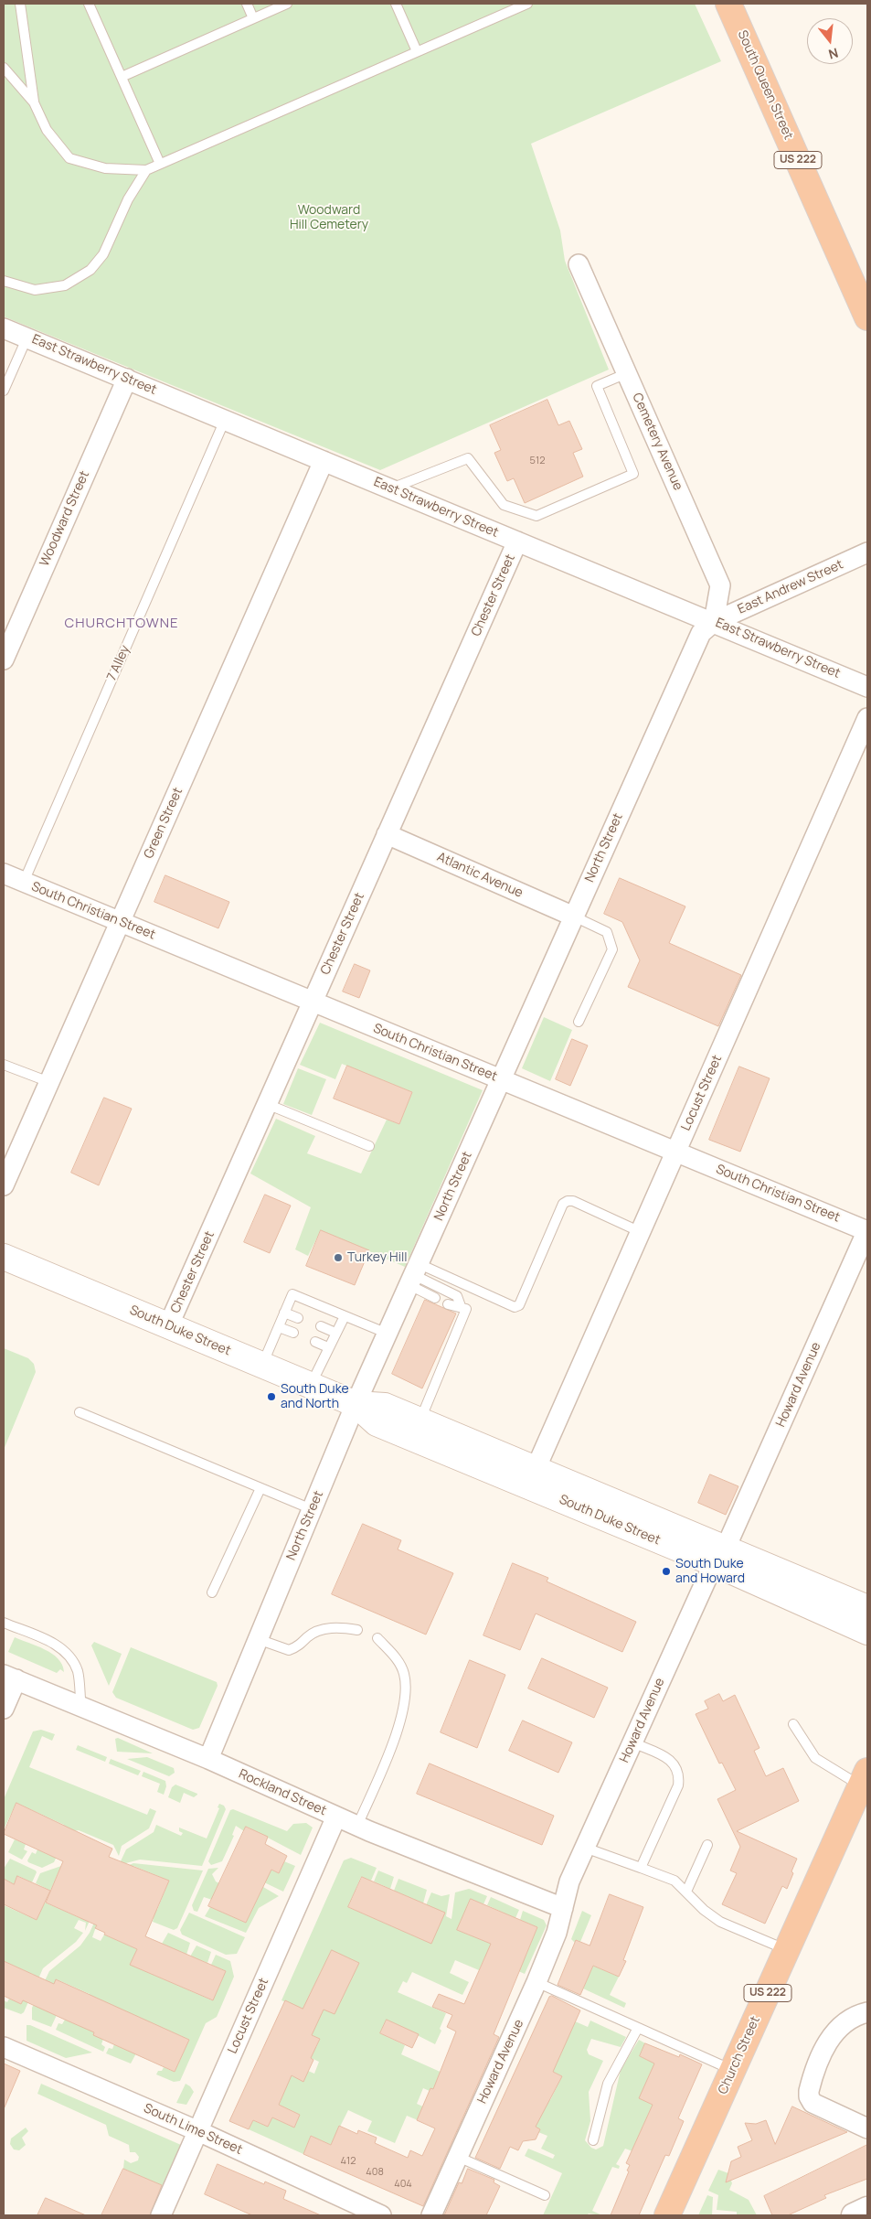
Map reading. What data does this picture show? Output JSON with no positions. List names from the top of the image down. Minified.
{"streets":{"highway":["South Queen Street","US 222","Church Street"],"main road":["South Duke Street"],"street":["East Strawberry Street","Cemetery Avenue","Woodward Street","East Andrew Street","Chester Street","Green Street","North Street","Atlantic Avenue","South Christian Street","Locust Street","Howard Avenue","Rockland Street","South Lime Street"],"lane":["7 Alley"]},"crossings":[["East Strawberry Street","Cemetery Avenue"],["East Strawberry Street","Woodward Street"],["East Strawberry Street","East Andrew Street"],["East Strawberry Street","Chester Street"],["East Strawberry Street","7 Alley"],["East Strawberry Street","Green Street"],["East Strawberry Street","North Street"],["Cemetery Avenue","East Andrew Street"],["Cemetery Avenue","North Street"],["East Andrew Street","North Street"],["Chester Street","Atlantic Avenue"],["Chester Street","South Christian Street"],["Chester Street","South Duke Street"],["7 Alley","South Christian Street"],["Green Street","South Christian Street"],["North Street","Atlantic Avenue"],["North Street","South Christian Street"],["North Street","South Duke Street"],["North Street","Rockland Street"],["South Christian Street","Locust Street"],["South Christian Street","Howard Avenue"],["Locust Street","South Duke Street"],["Locust Street","Rockland Street"],["Locust Street","South Lime Street"],["South Duke Street","Howard Avenue"],["Howard Avenue","Rockland Street"]],"districts":["CHURCHTOWNE"],"parks":["Woodward Hill Cemetery"],"places":["Turkey Hill","South Duke and North","South Duke and Howard"],"house_numbers":["512","412","408","404"],"north":"bottom"}
